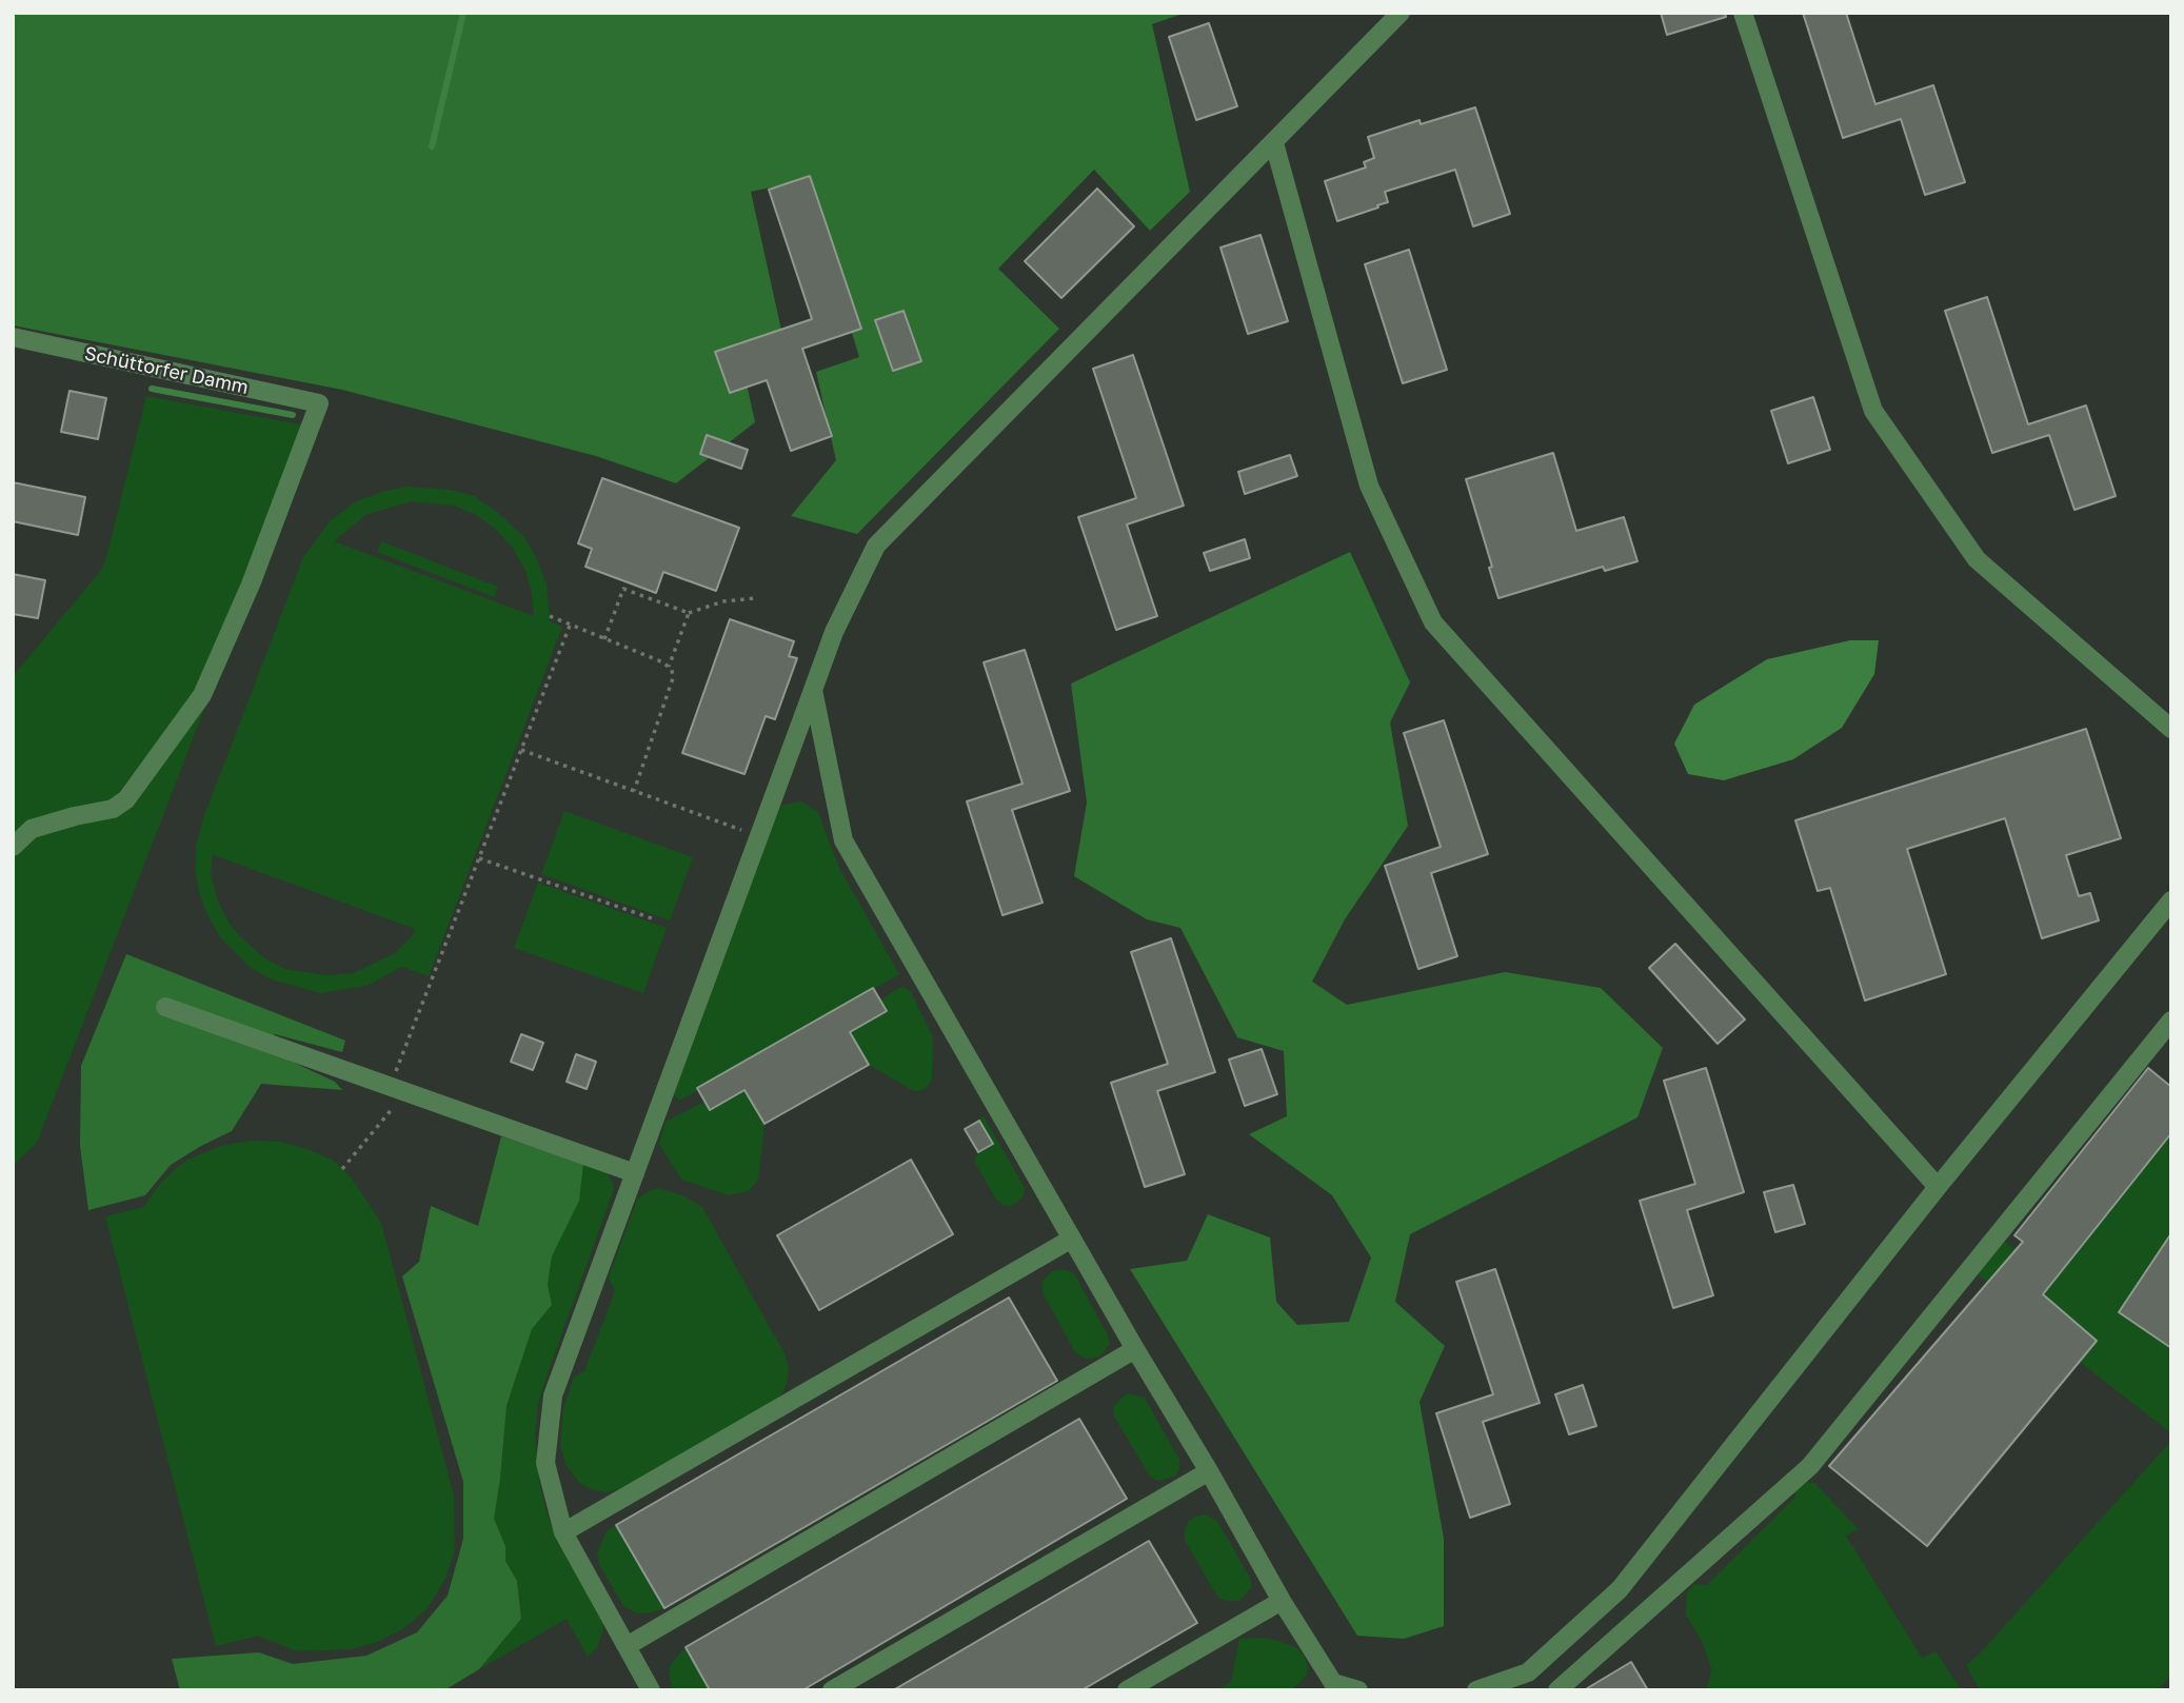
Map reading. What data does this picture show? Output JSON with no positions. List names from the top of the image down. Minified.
{"streets":{"street":["Schüttorfer Damm"]}}
